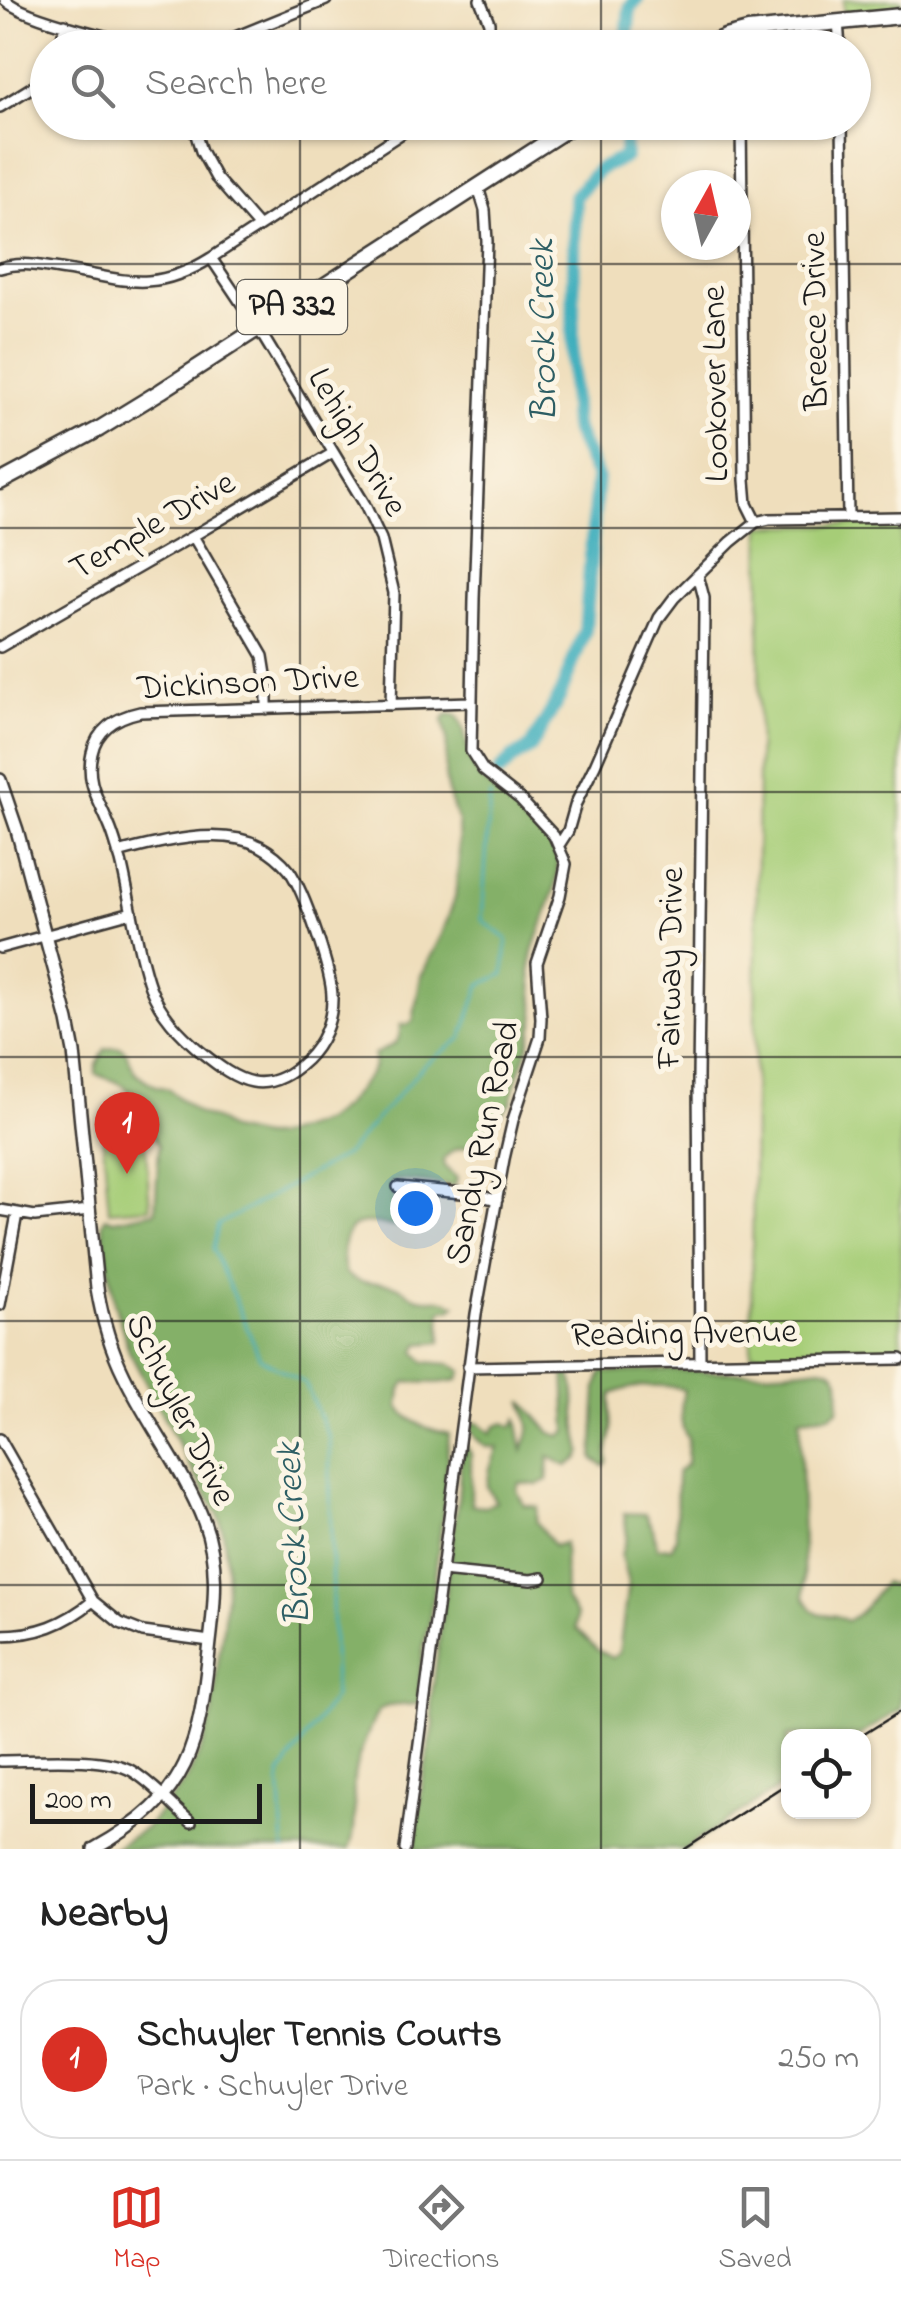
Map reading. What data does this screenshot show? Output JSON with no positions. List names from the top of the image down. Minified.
{"streets":{"main road":["PA 332"],"street":["Breece Drive","Lookover Lane","Lehigh Drive","Temple Drive","Dickinson Drive","Fairway Drive","Sandy Run Road","Reading Avenue","Schuyler Drive"]},"crossings":[["PA 332","Lehigh Drive"],["Lehigh Drive","Temple Drive"],["Lehigh Drive","Dickinson Drive"],["Fairway Drive","Reading Avenue"],["Sandy Run Road","Reading Avenue"]],"water":["Brock Creek"],"scale_bar":"200 m","north":"top","page":{"search":"Search here","pins":"1","scale":"200 m","heading":"Nearby","list":[{"mark":"1","name":"Schuyler Tennis Courts","note":"Park · Schuyler Drive","value":"250 m"}],"nav":["Map","Directions","Saved"]}}
